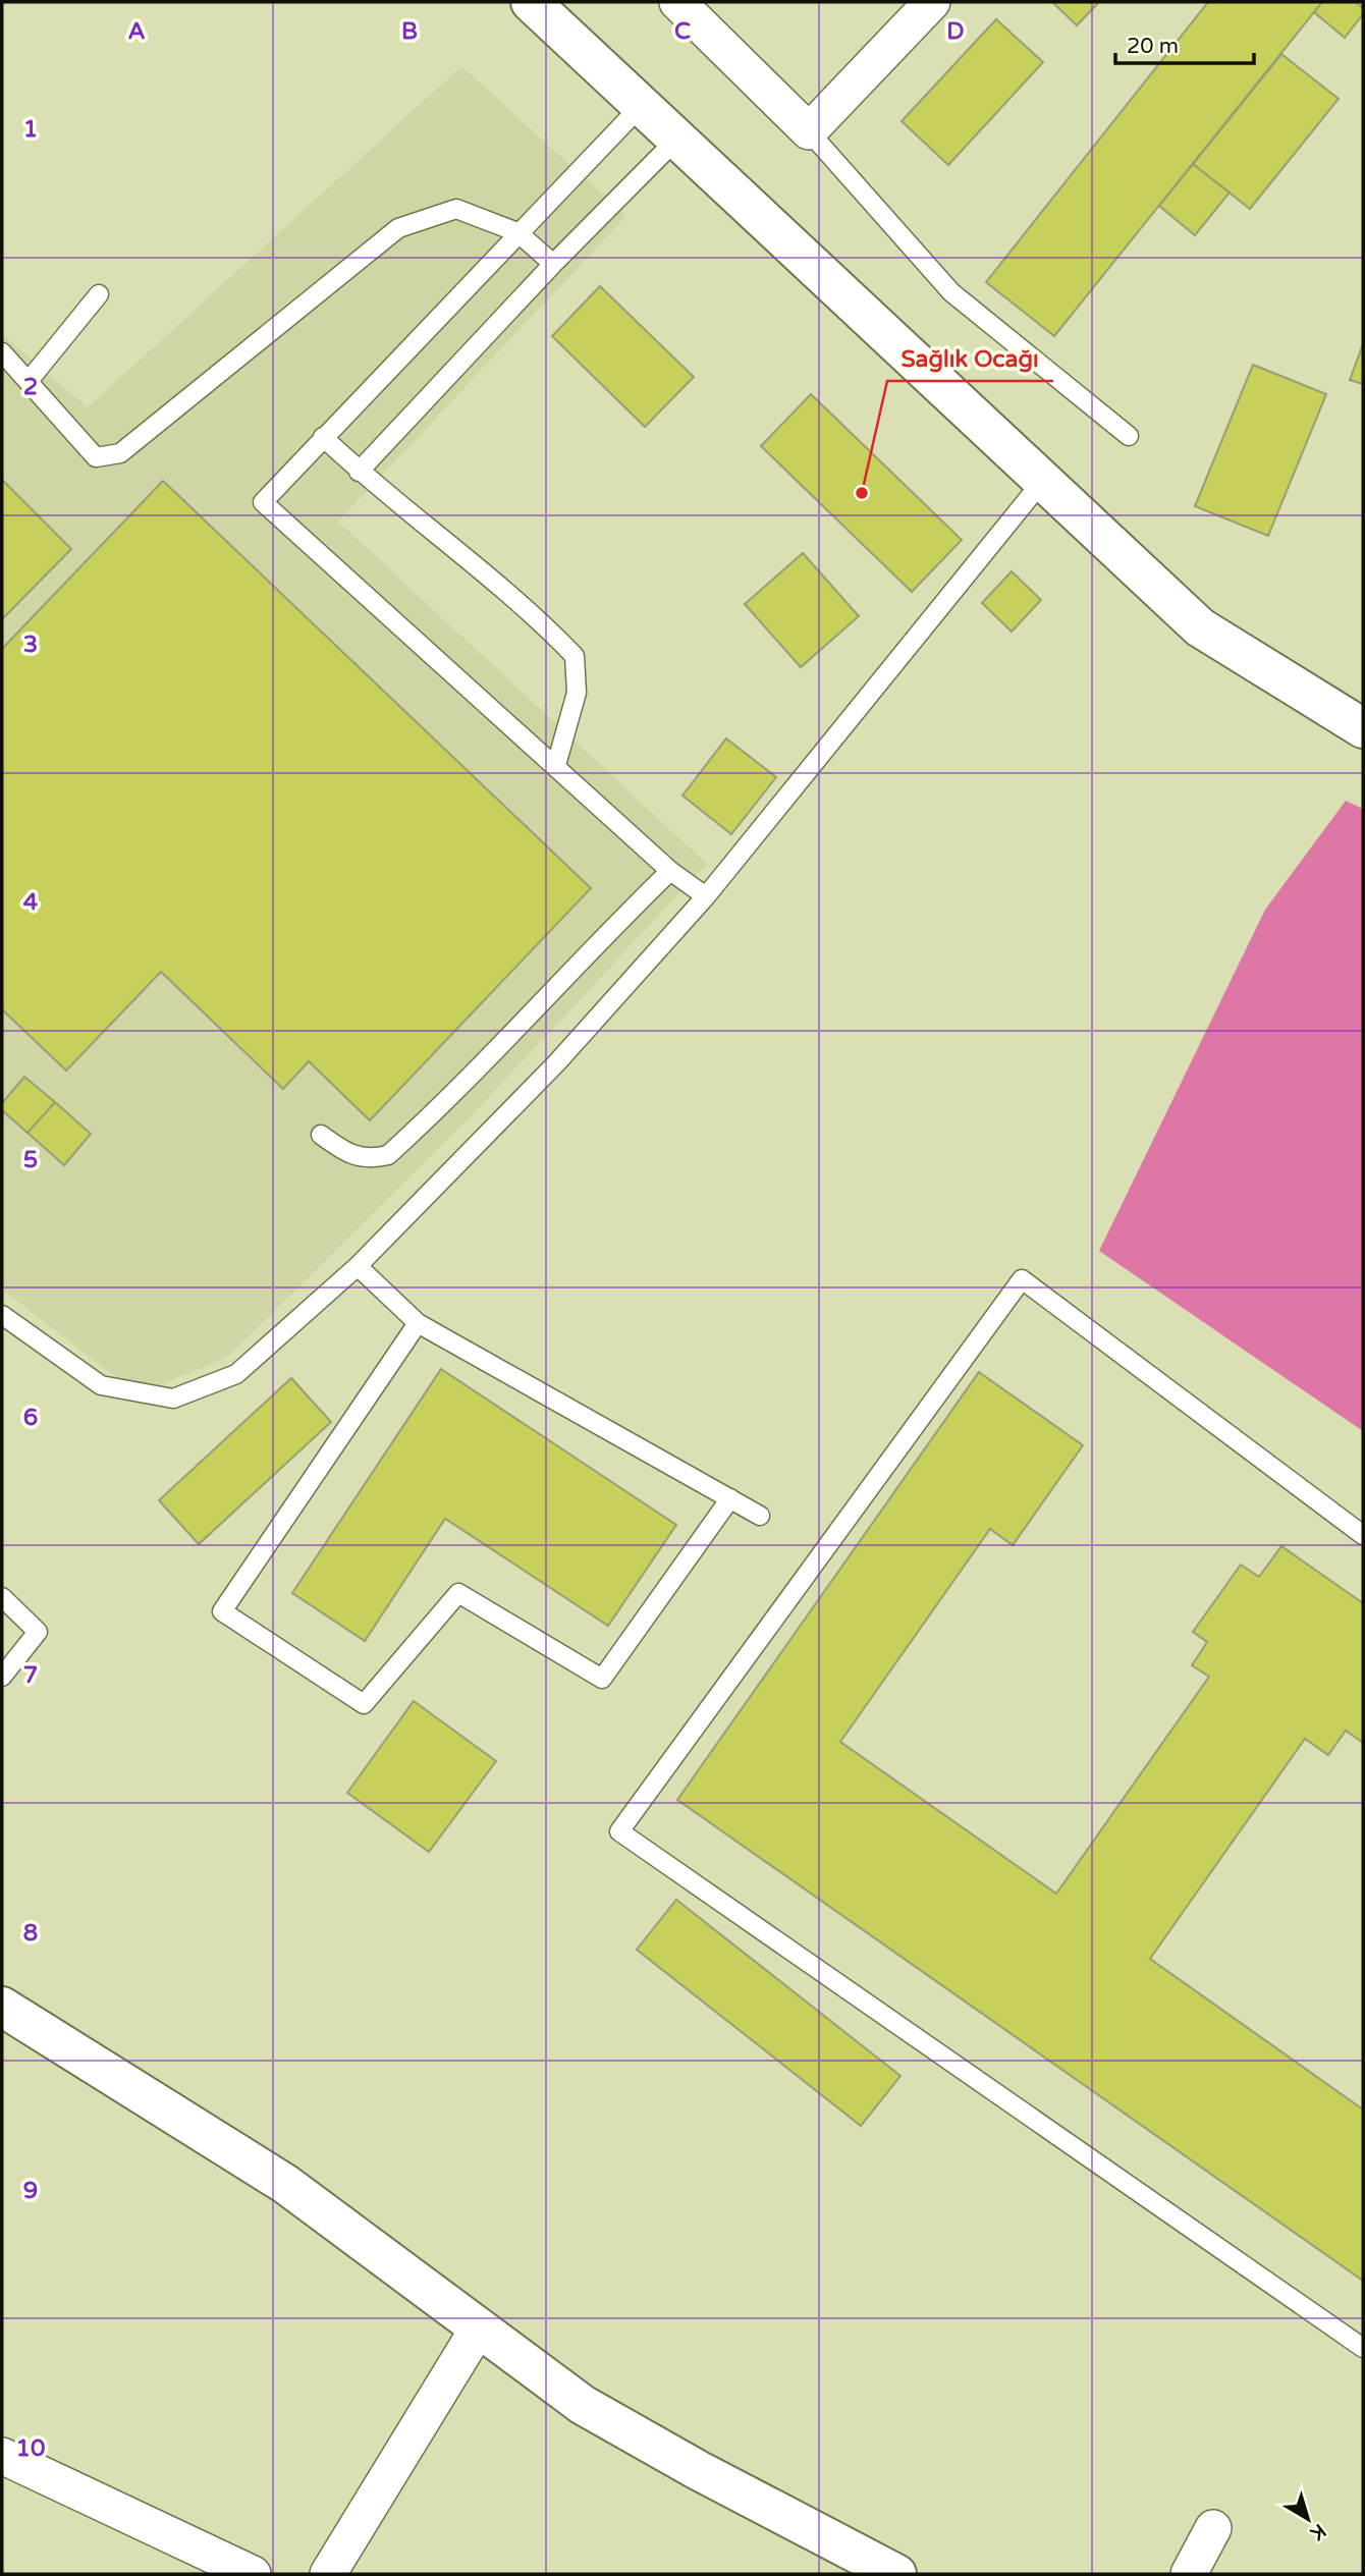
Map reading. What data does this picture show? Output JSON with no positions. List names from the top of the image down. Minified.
{"places":["Sağlık Ocağı"],"scale_bar":"20 m","north":"bottom right","grid":{"columns":["A","B","C","D"],"rows":["1","2","3","4","5","6","7","8","9","10"]}}
